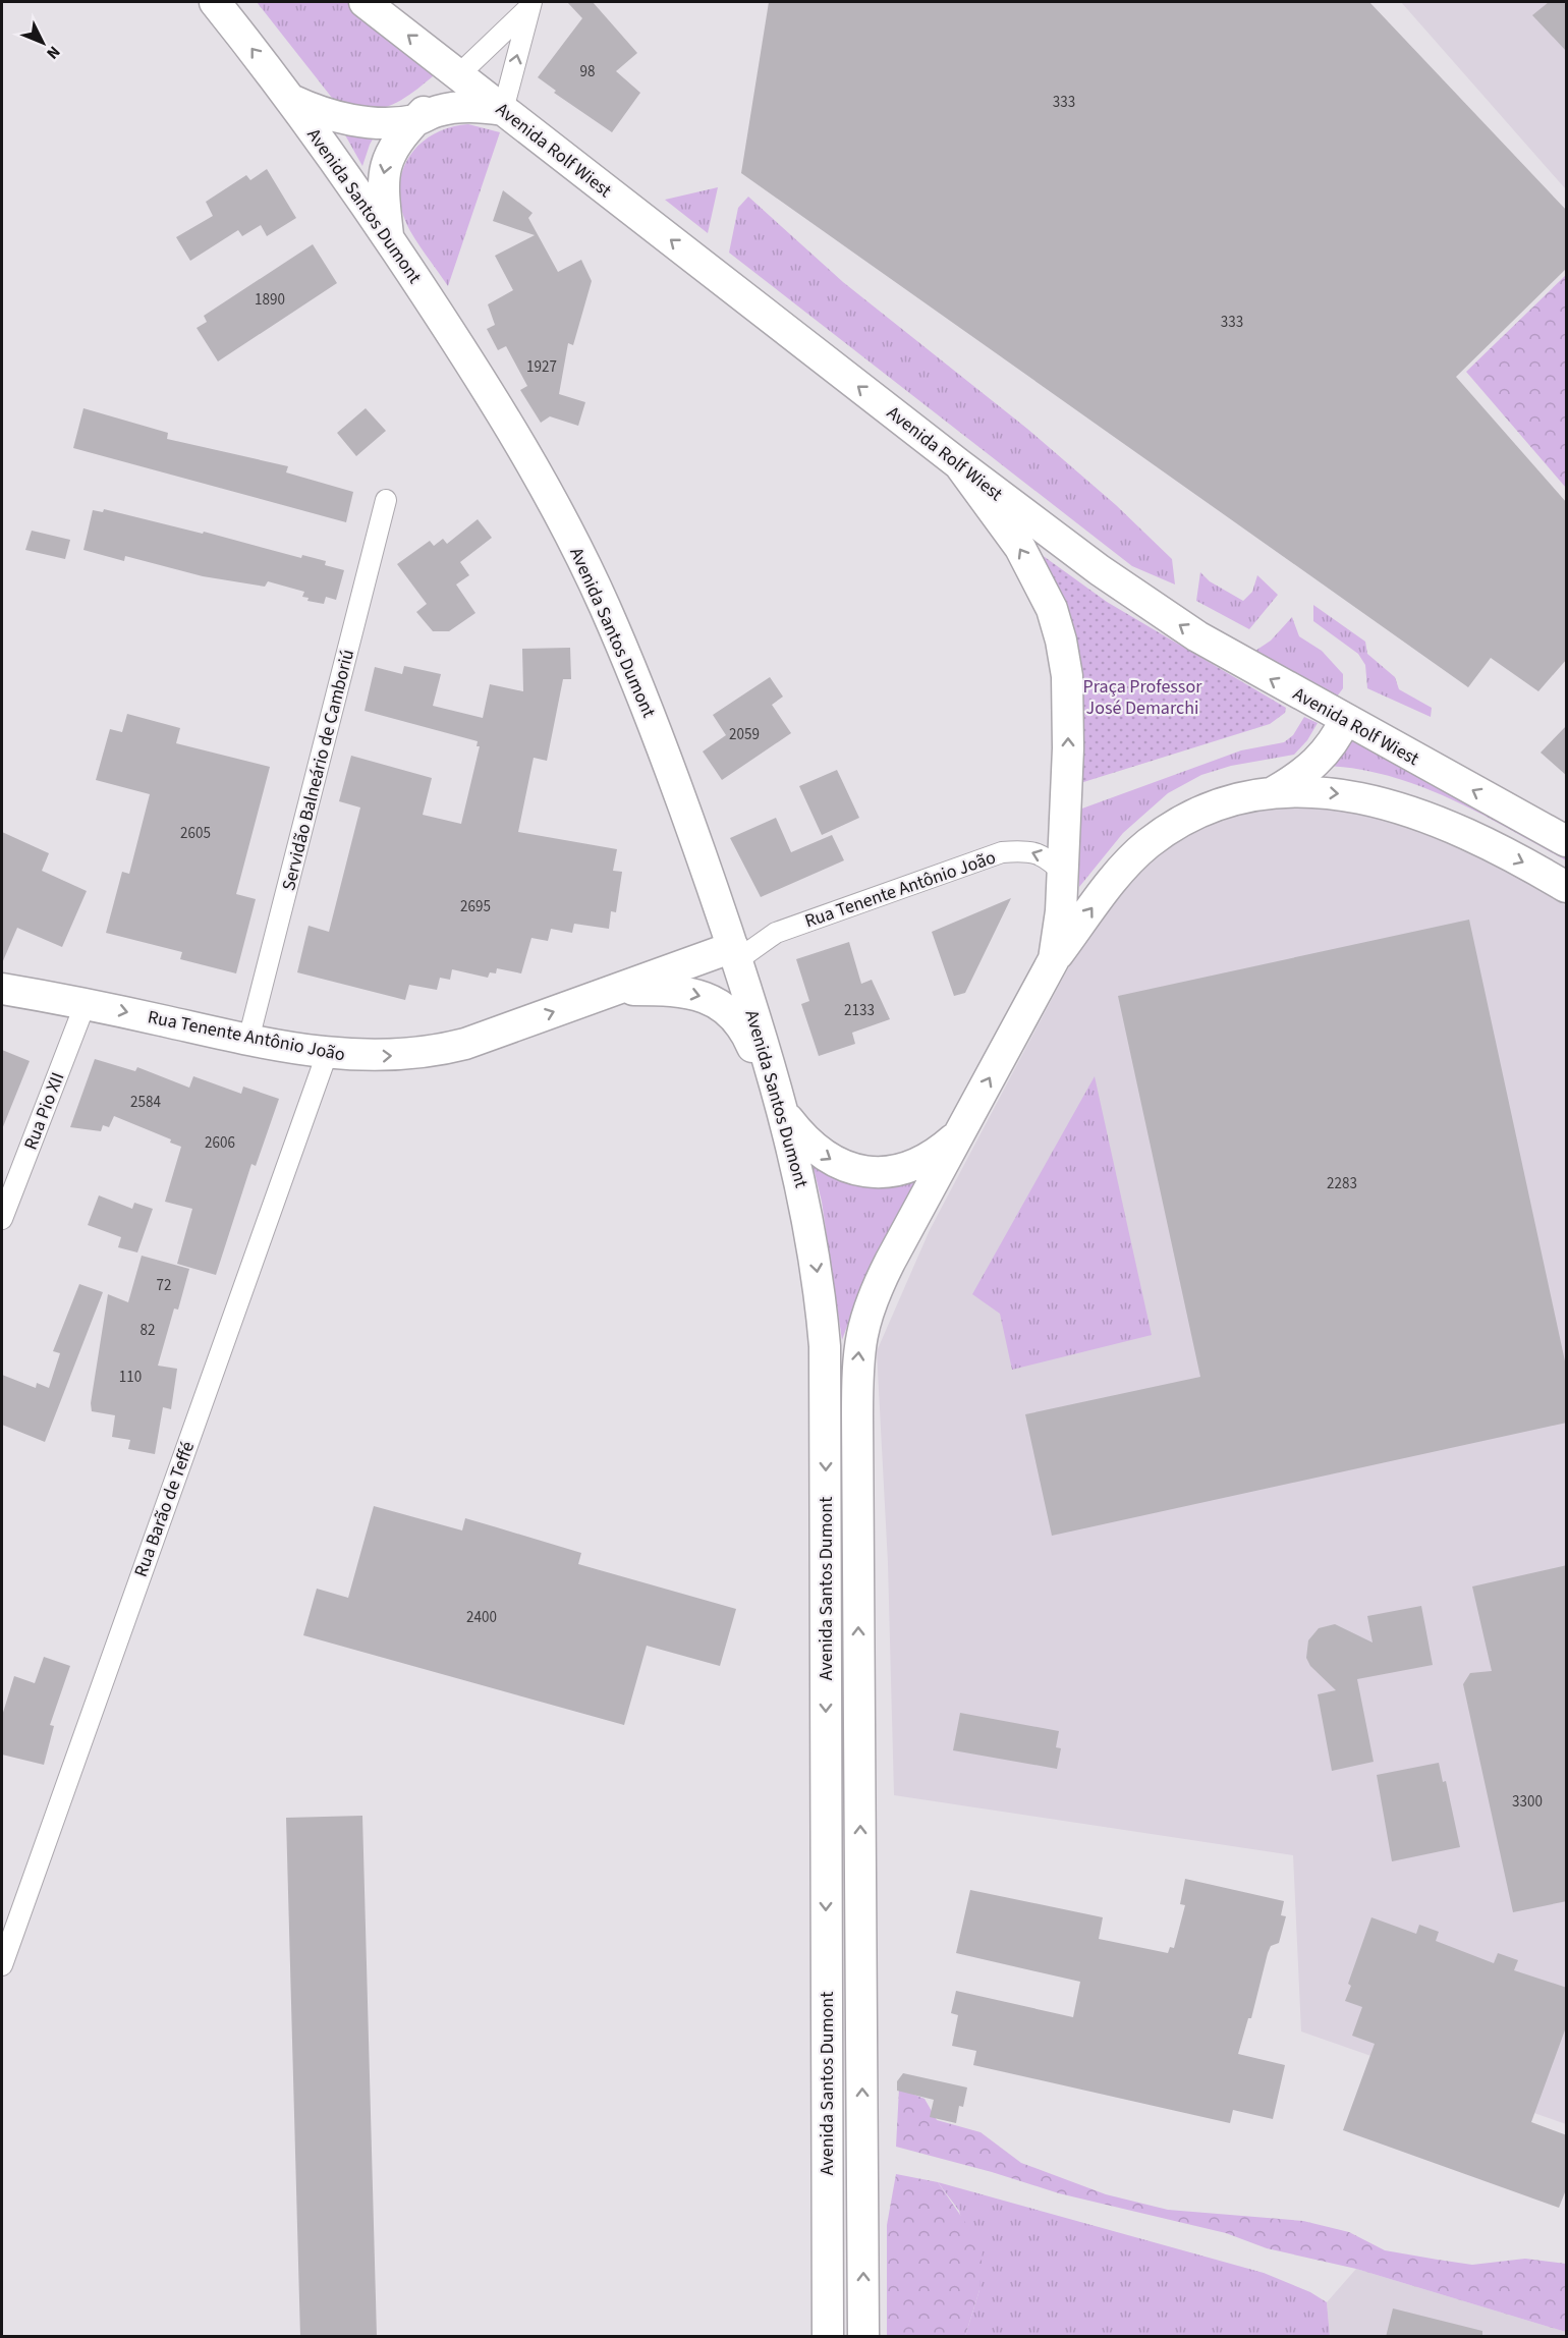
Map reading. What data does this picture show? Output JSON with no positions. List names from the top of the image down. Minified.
{"streets":{"main road":["Avenida Rolf Wiest","Avenida Santos Dumont","Rua Tenente Antônio João"],"street":["Servidão Balneário de Camboriú","Rua Pio XII","Rua Barão de Teffé"]},"crossings":[["Avenida Santos Dumont","Rua Tenente Antônio João"],["Servidão Balneário de Camboriú","Rua Tenente Antônio João"],["Rua Tenente Antônio João","Rua Pio XII"],["Rua Tenente Antônio João","Rua Barão de Teffé"]],"one_way":["Avenida Rolf Wiest"],"parks":["Praça Professor José Demarchi"],"house_numbers":["98","333","1890","333","1927","2059","2605","2695","2133","2584","2606","2283","72","82","110","2400","3300"],"north":"bottom right"}
